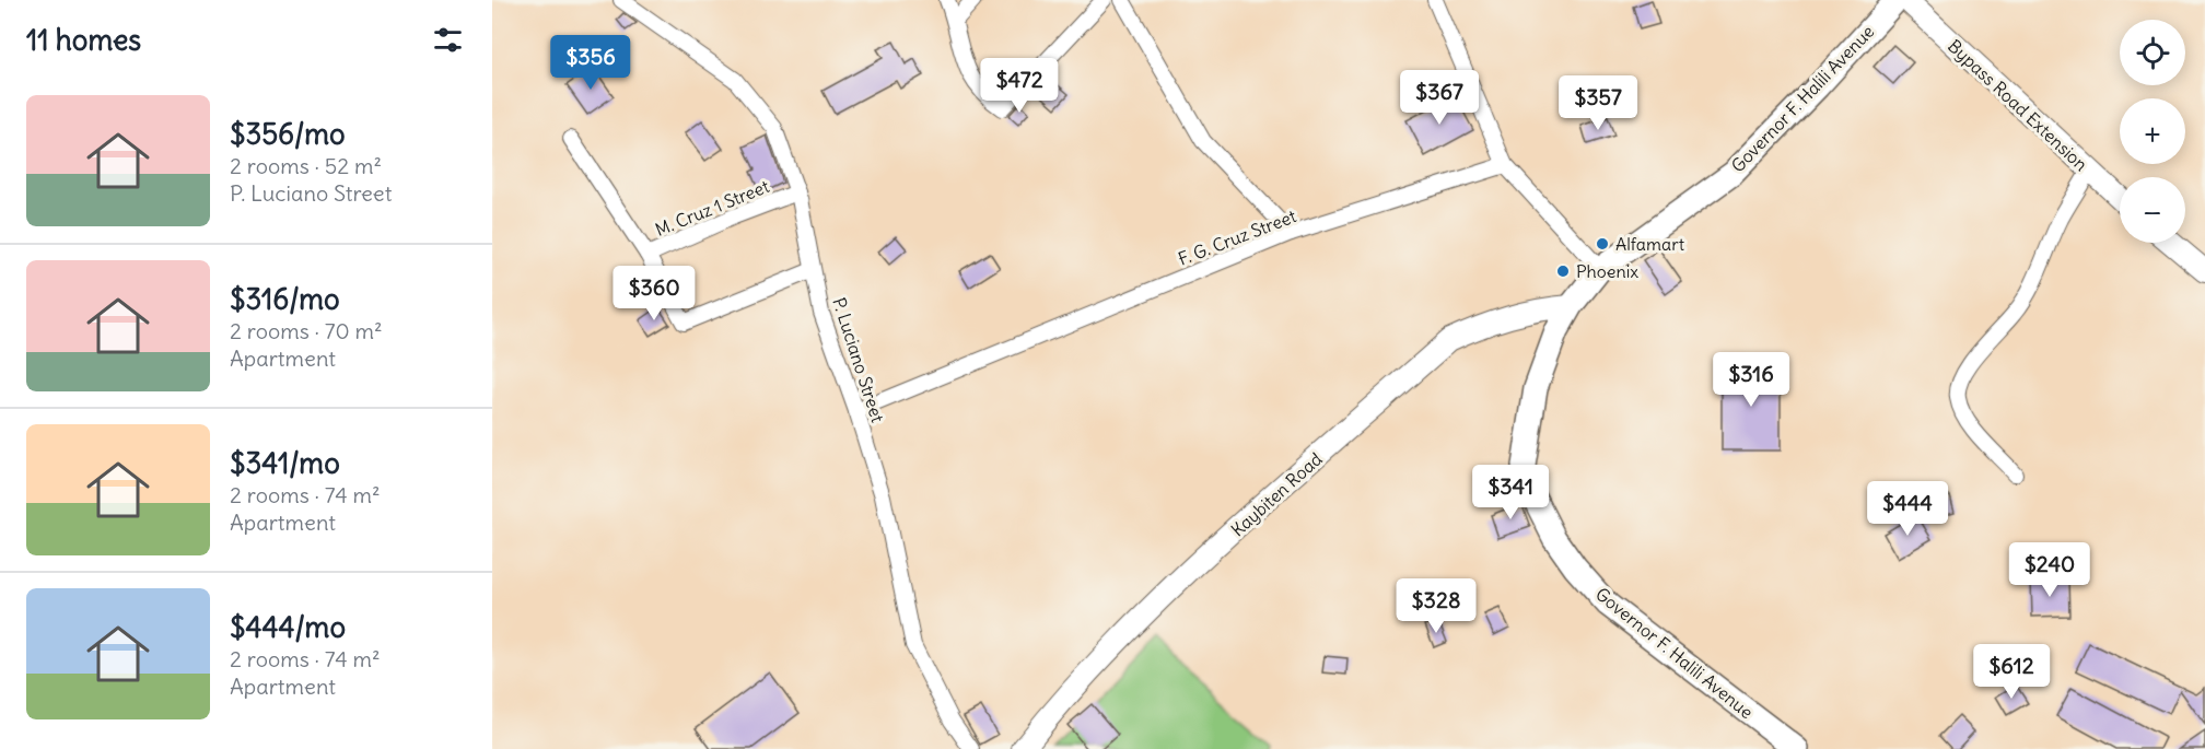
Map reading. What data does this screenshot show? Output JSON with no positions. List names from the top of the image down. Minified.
{"streets":{"main road":["Governor F. Halili Avenue"],"street":["Bypass Road Extension","M. Cruz 1 Street","F. G. Cruz Street","P. Luciano Street","Kaybiten Road"]},"crossings":[["Governor F. Halili Avenue","Kaybiten Road"],["M. Cruz 1 Street","P. Luciano Street"],["F. G. Cruz Street","P. Luciano Street"]],"places":["Alfamart","Phoenix"],"page":{"heading":"11 homes","map_buttons":["+","−"],"price":["$356","$472","$367","$357","$360","$316","$341","$444","$240","$328","$612"],"list":[{"name":"$356/mo","note":"2 rooms · 52 m² · P. Luciano Street"},{"name":"$316/mo","note":"2 rooms · 70 m² · Apartment"},{"name":"$341/mo","note":"2 rooms · 74 m² · Apartment"},{"name":"$444/mo","note":"2 rooms · 74 m² · Apartment"}]}}
